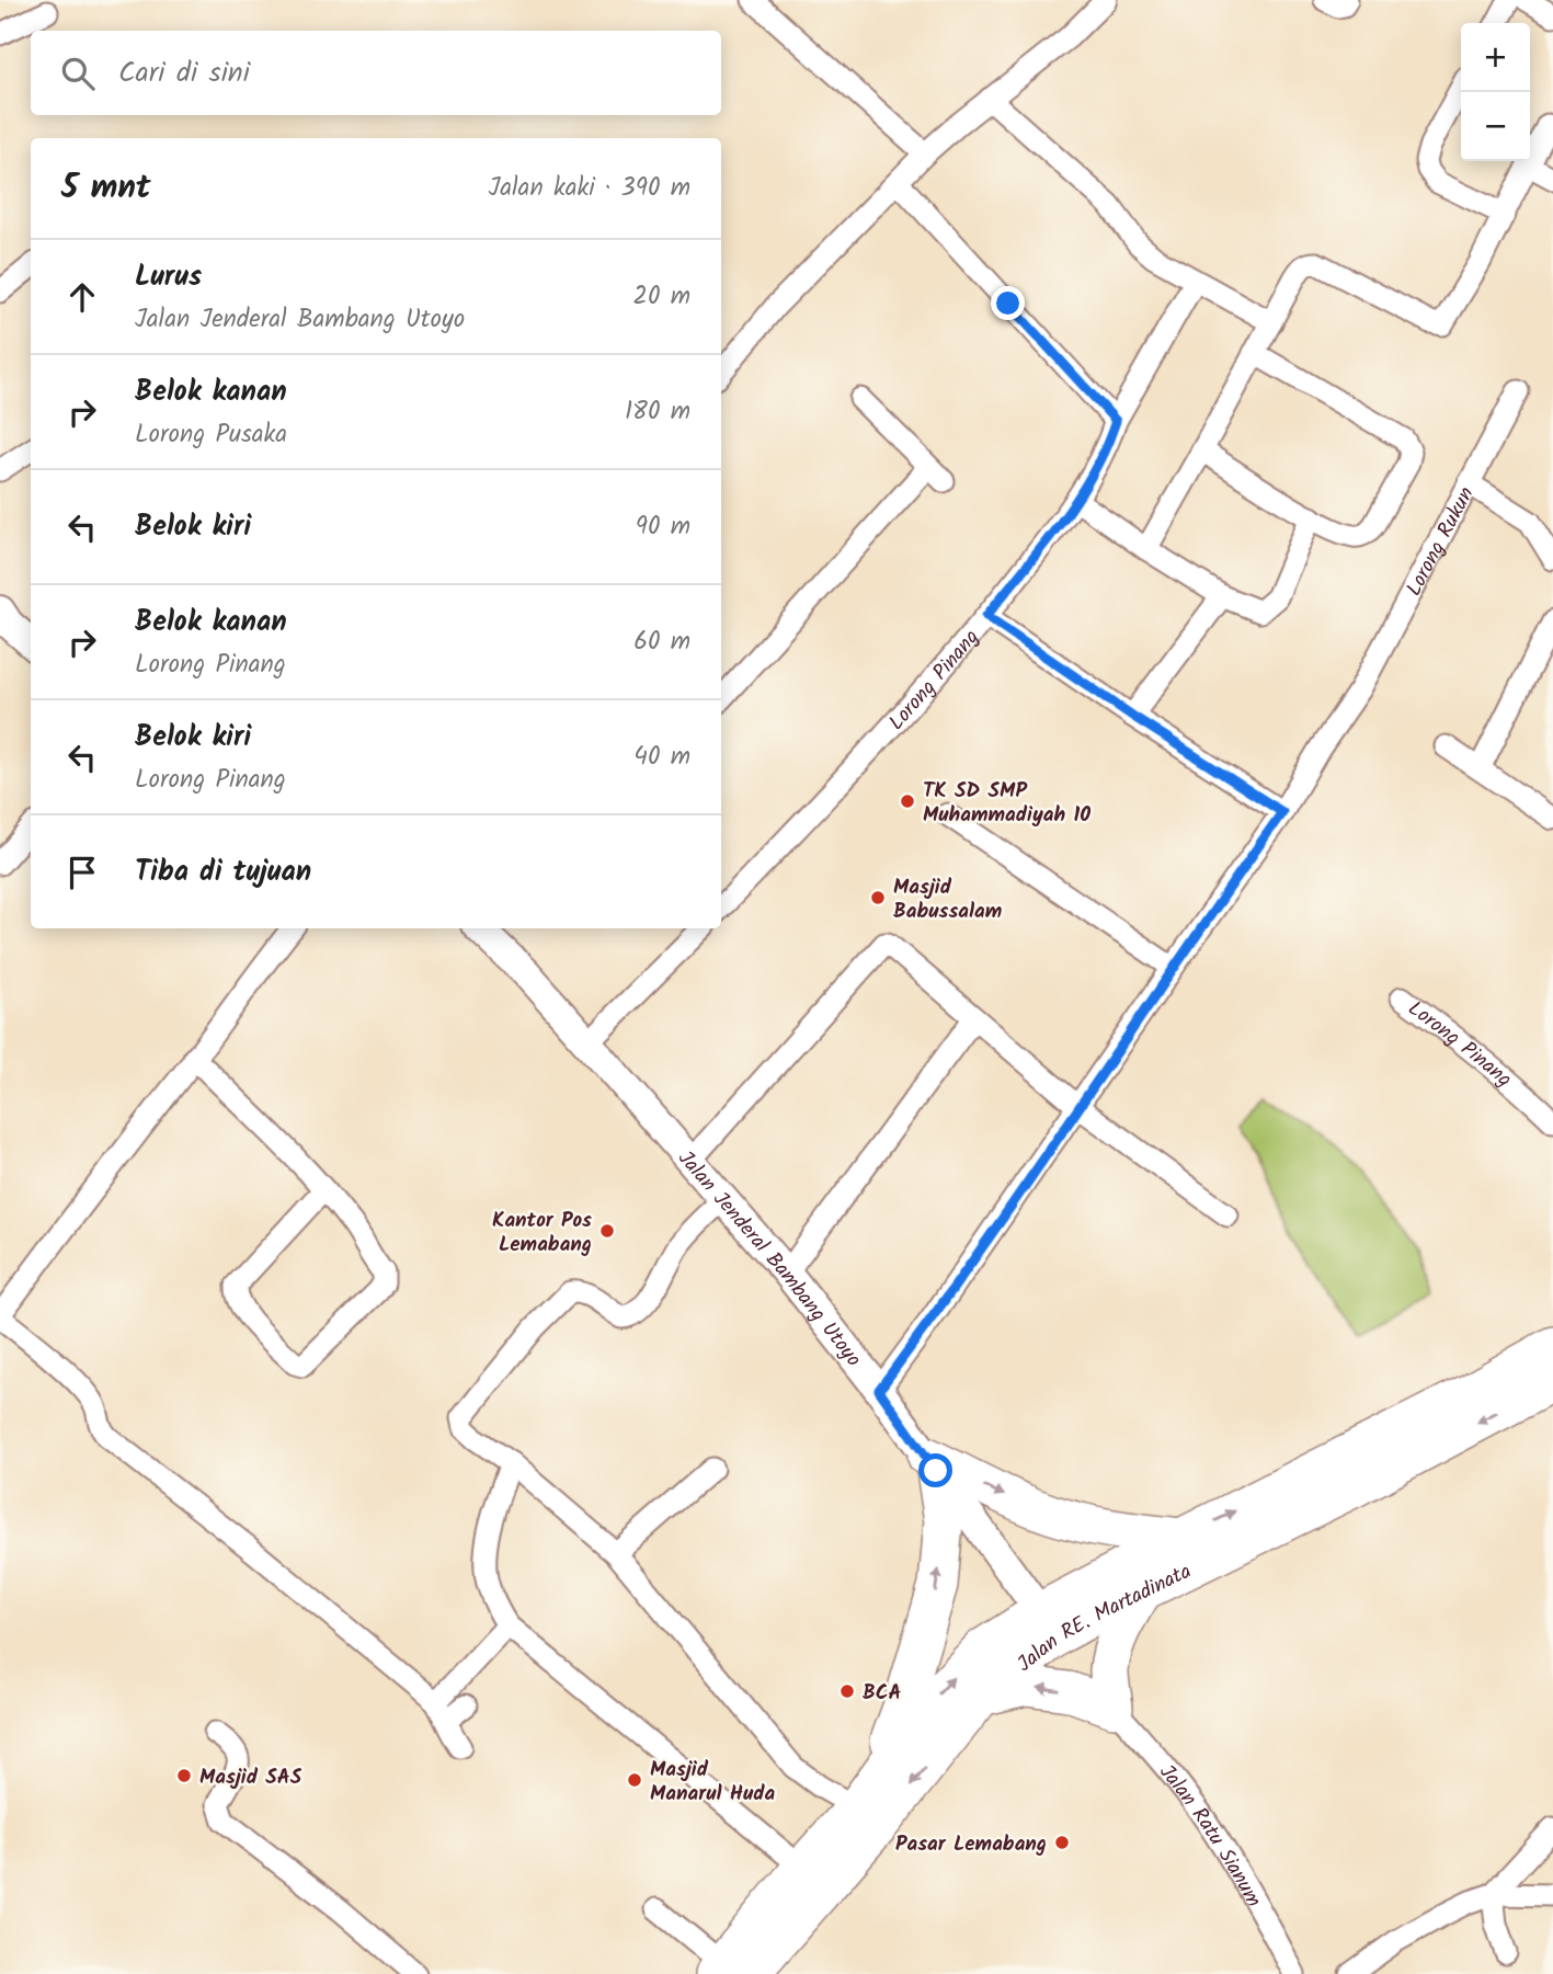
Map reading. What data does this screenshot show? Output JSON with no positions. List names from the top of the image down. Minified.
{"streets":{"highway":["Jalan RE. Martadinata"],"street":["Lorong Rukun","Lorong Pinang","Jalan Jenderal Bambang Utoyo","Jalan Ratu Sianum"]},"crossings":[["Lorong Rukun","Jalan Jenderal Bambang Utoyo"],["Jalan Jenderal Bambang Utoyo","Jalan RE. Martadinata"]],"places":["TK SD SMP Muhammadiyah 10","Masjid Babussalam","Kantor Pos Lemabang","BCA","Masjid SAS","Masjid Manarul Huda","Pasar Lemabang"],"page":{"map_buttons":["+","−"],"search":"Cari di sini","heading":["5 mnt","Jalan kaki · 390 m"],"list":[["Lurus","Jalan Jenderal Bambang Utoyo","20 m"],["Belok kanan","Lorong Pusaka","180 m"],["Belok kiri","90 m"],["Belok kanan","Lorong Pinang","60 m"],["Belok kiri","Lorong Pinang","40 m"],"Tiba di tujuan"]}}
